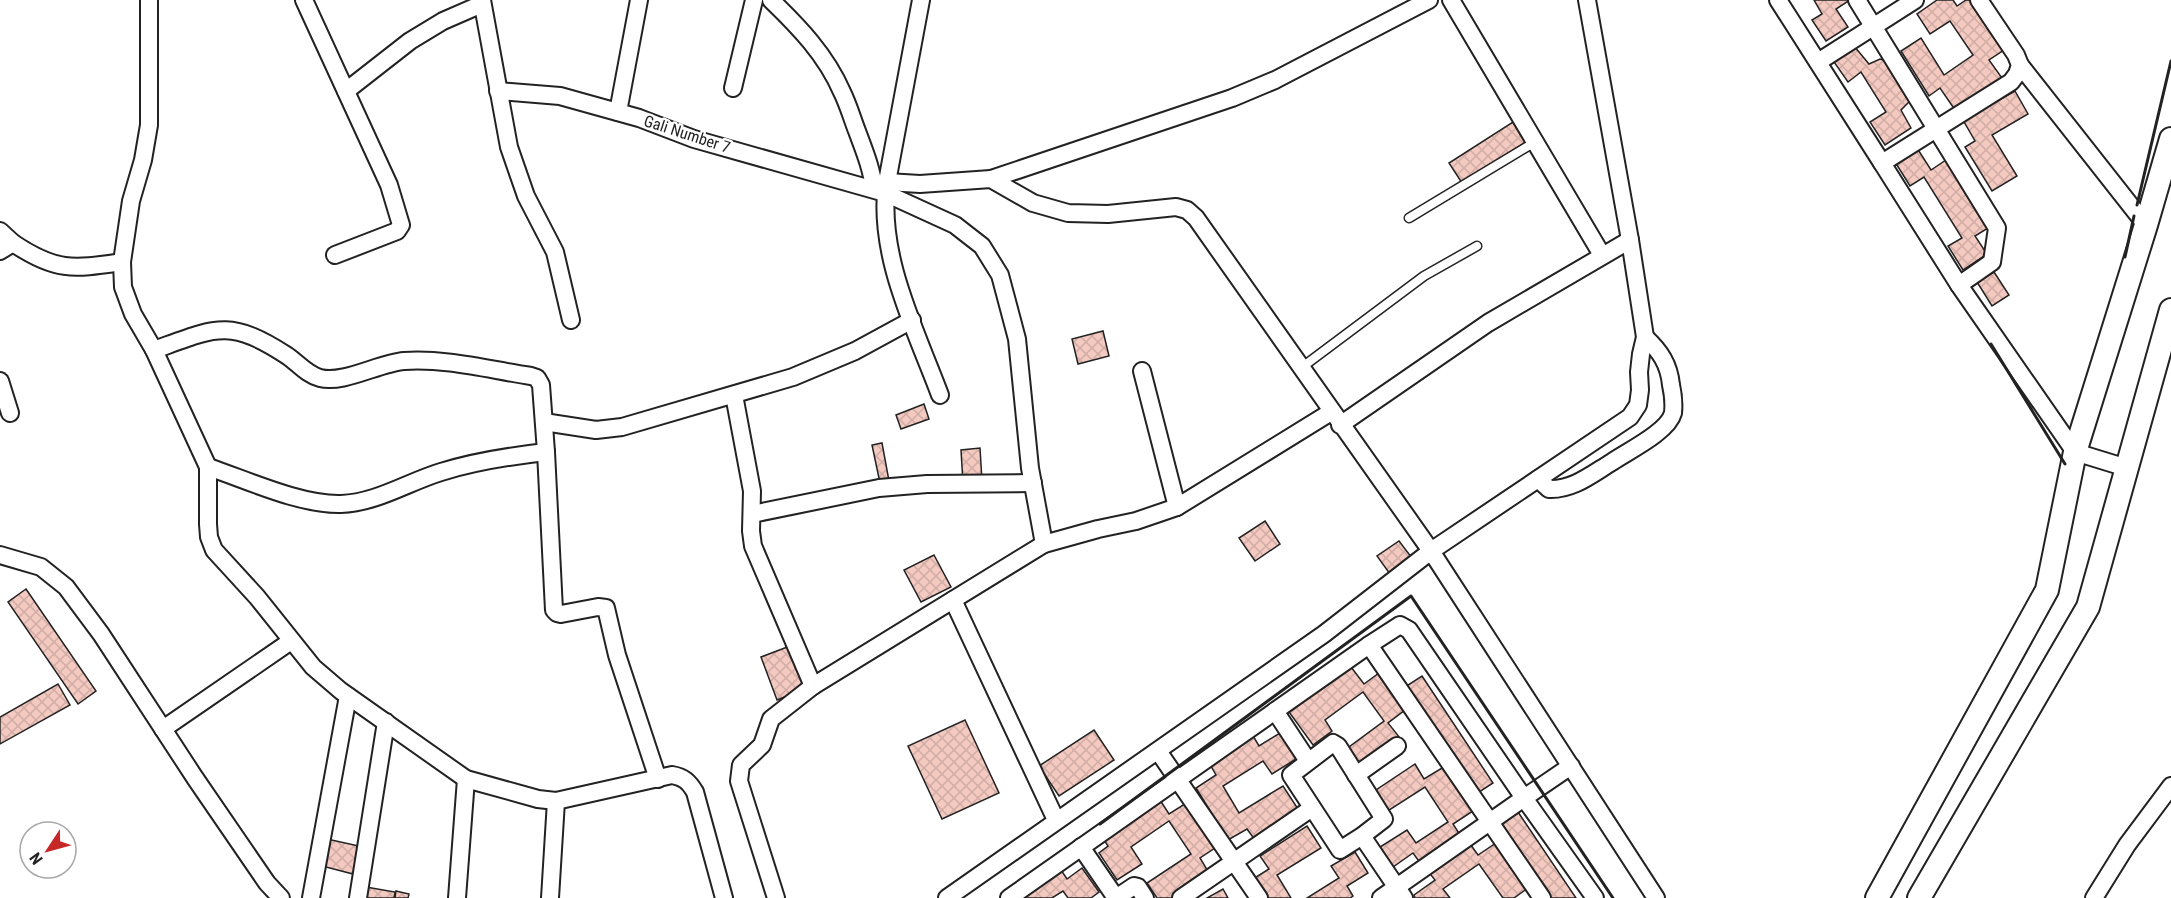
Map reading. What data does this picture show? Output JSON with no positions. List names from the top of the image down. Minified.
{"streets":{"street":["Gali Number 7"]},"north":"bottom left"}
